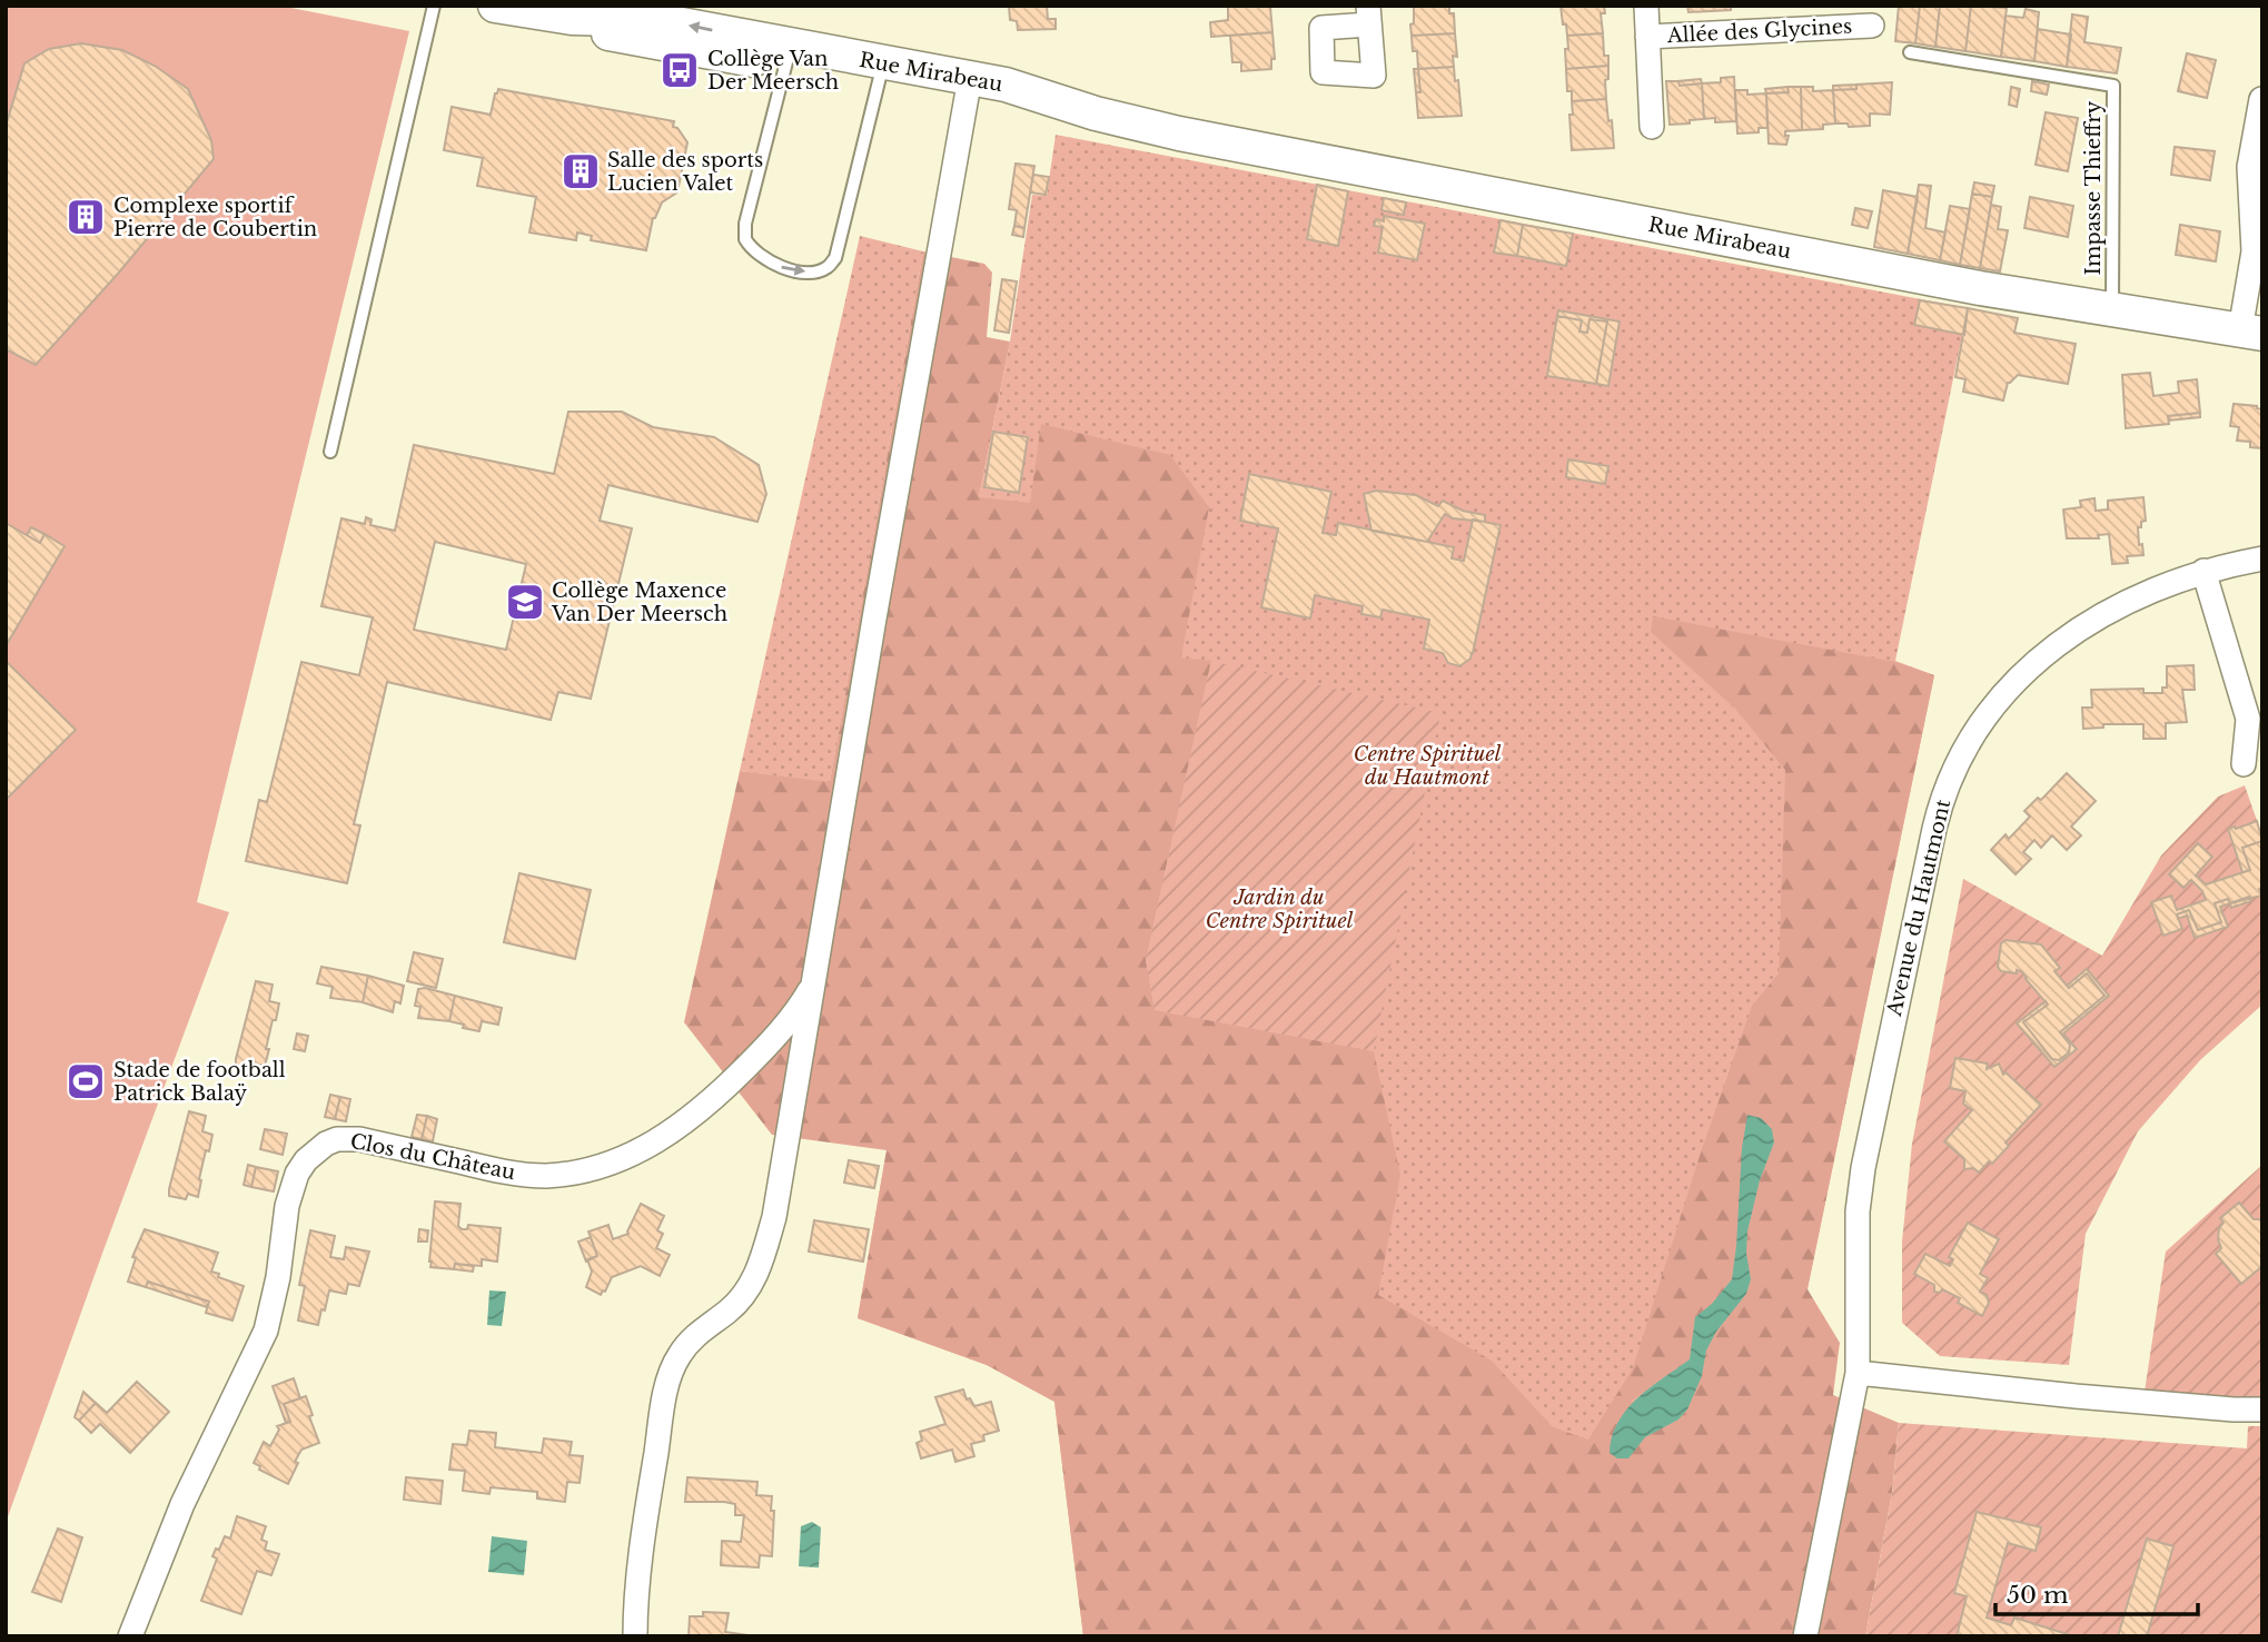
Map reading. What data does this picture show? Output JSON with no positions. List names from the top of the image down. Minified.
{"streets":{"main road":["Rue Mirabeau"],"street":["Allée des Glycines","Avenue du Hautmont","Clos du Château"],"lane":["Impasse Thieffry"]},"crossings":[["Rue Mirabeau","Impasse Thieffry"]],"parks":["Centre Spirituel du Hautmont","Jardin du Centre Spirituel"],"places":{"bus stop":["Collège Van Der Meersch"],"building":["Salle des sports Lucien Valet","Complexe sportif Pierre de Coubertin"],"school or university":["Collège Maxence Van Der Meersch"],"sports":["Stade de football Patrick Balaÿ"]},"scale_bar":"50 m"}
